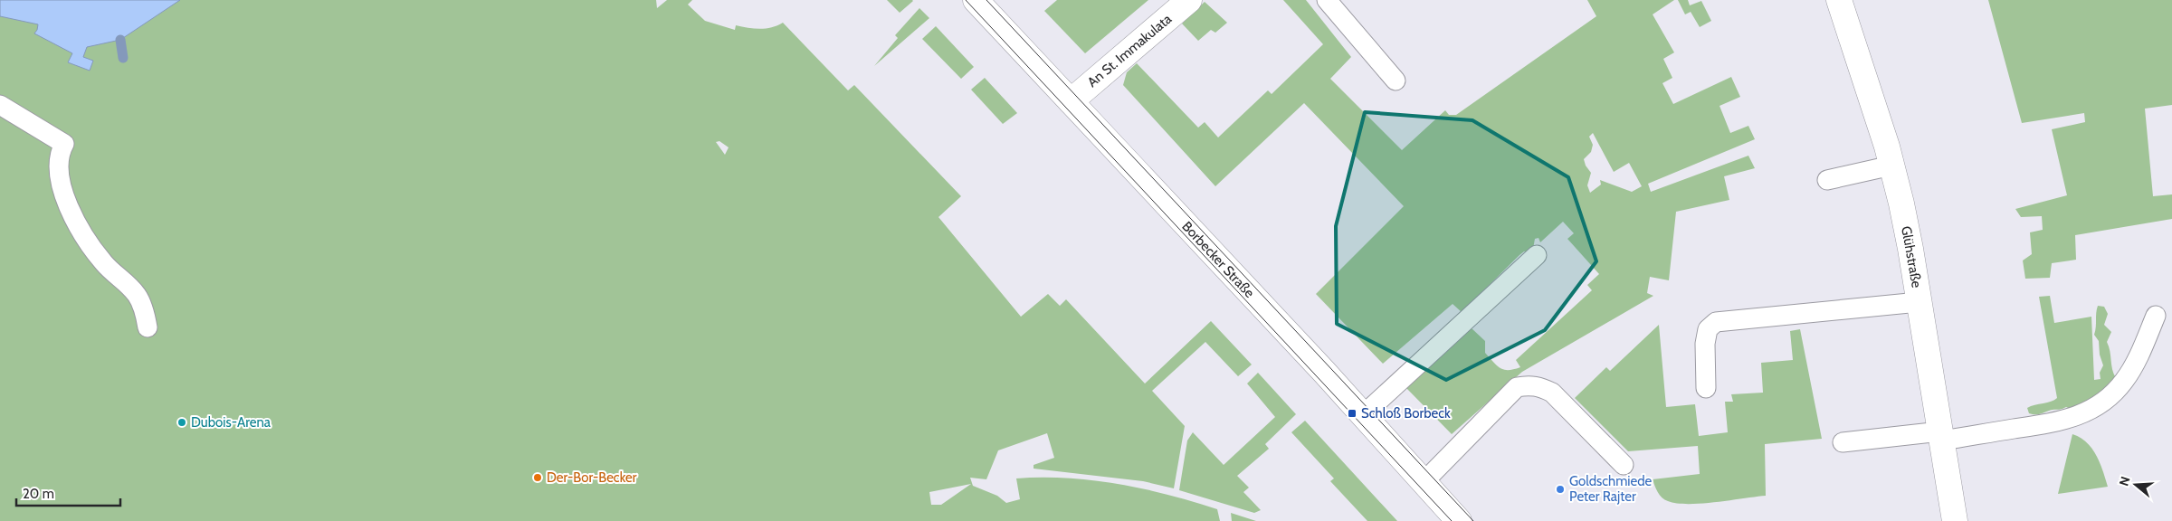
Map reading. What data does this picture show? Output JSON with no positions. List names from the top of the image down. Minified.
{"streets":{"street":["An St. Immakulata","Glühstraße","Borbecker Straße"]},"crossings":[["An St. Immakulata","Borbecker Straße"]],"places":{"transit":["Schloß Borbeck"],"other":["Dubois-Arena","Der-Bor-Becker","Goldschmiede Peter Rajter"]},"scale_bar":"20 m","north":"left"}
